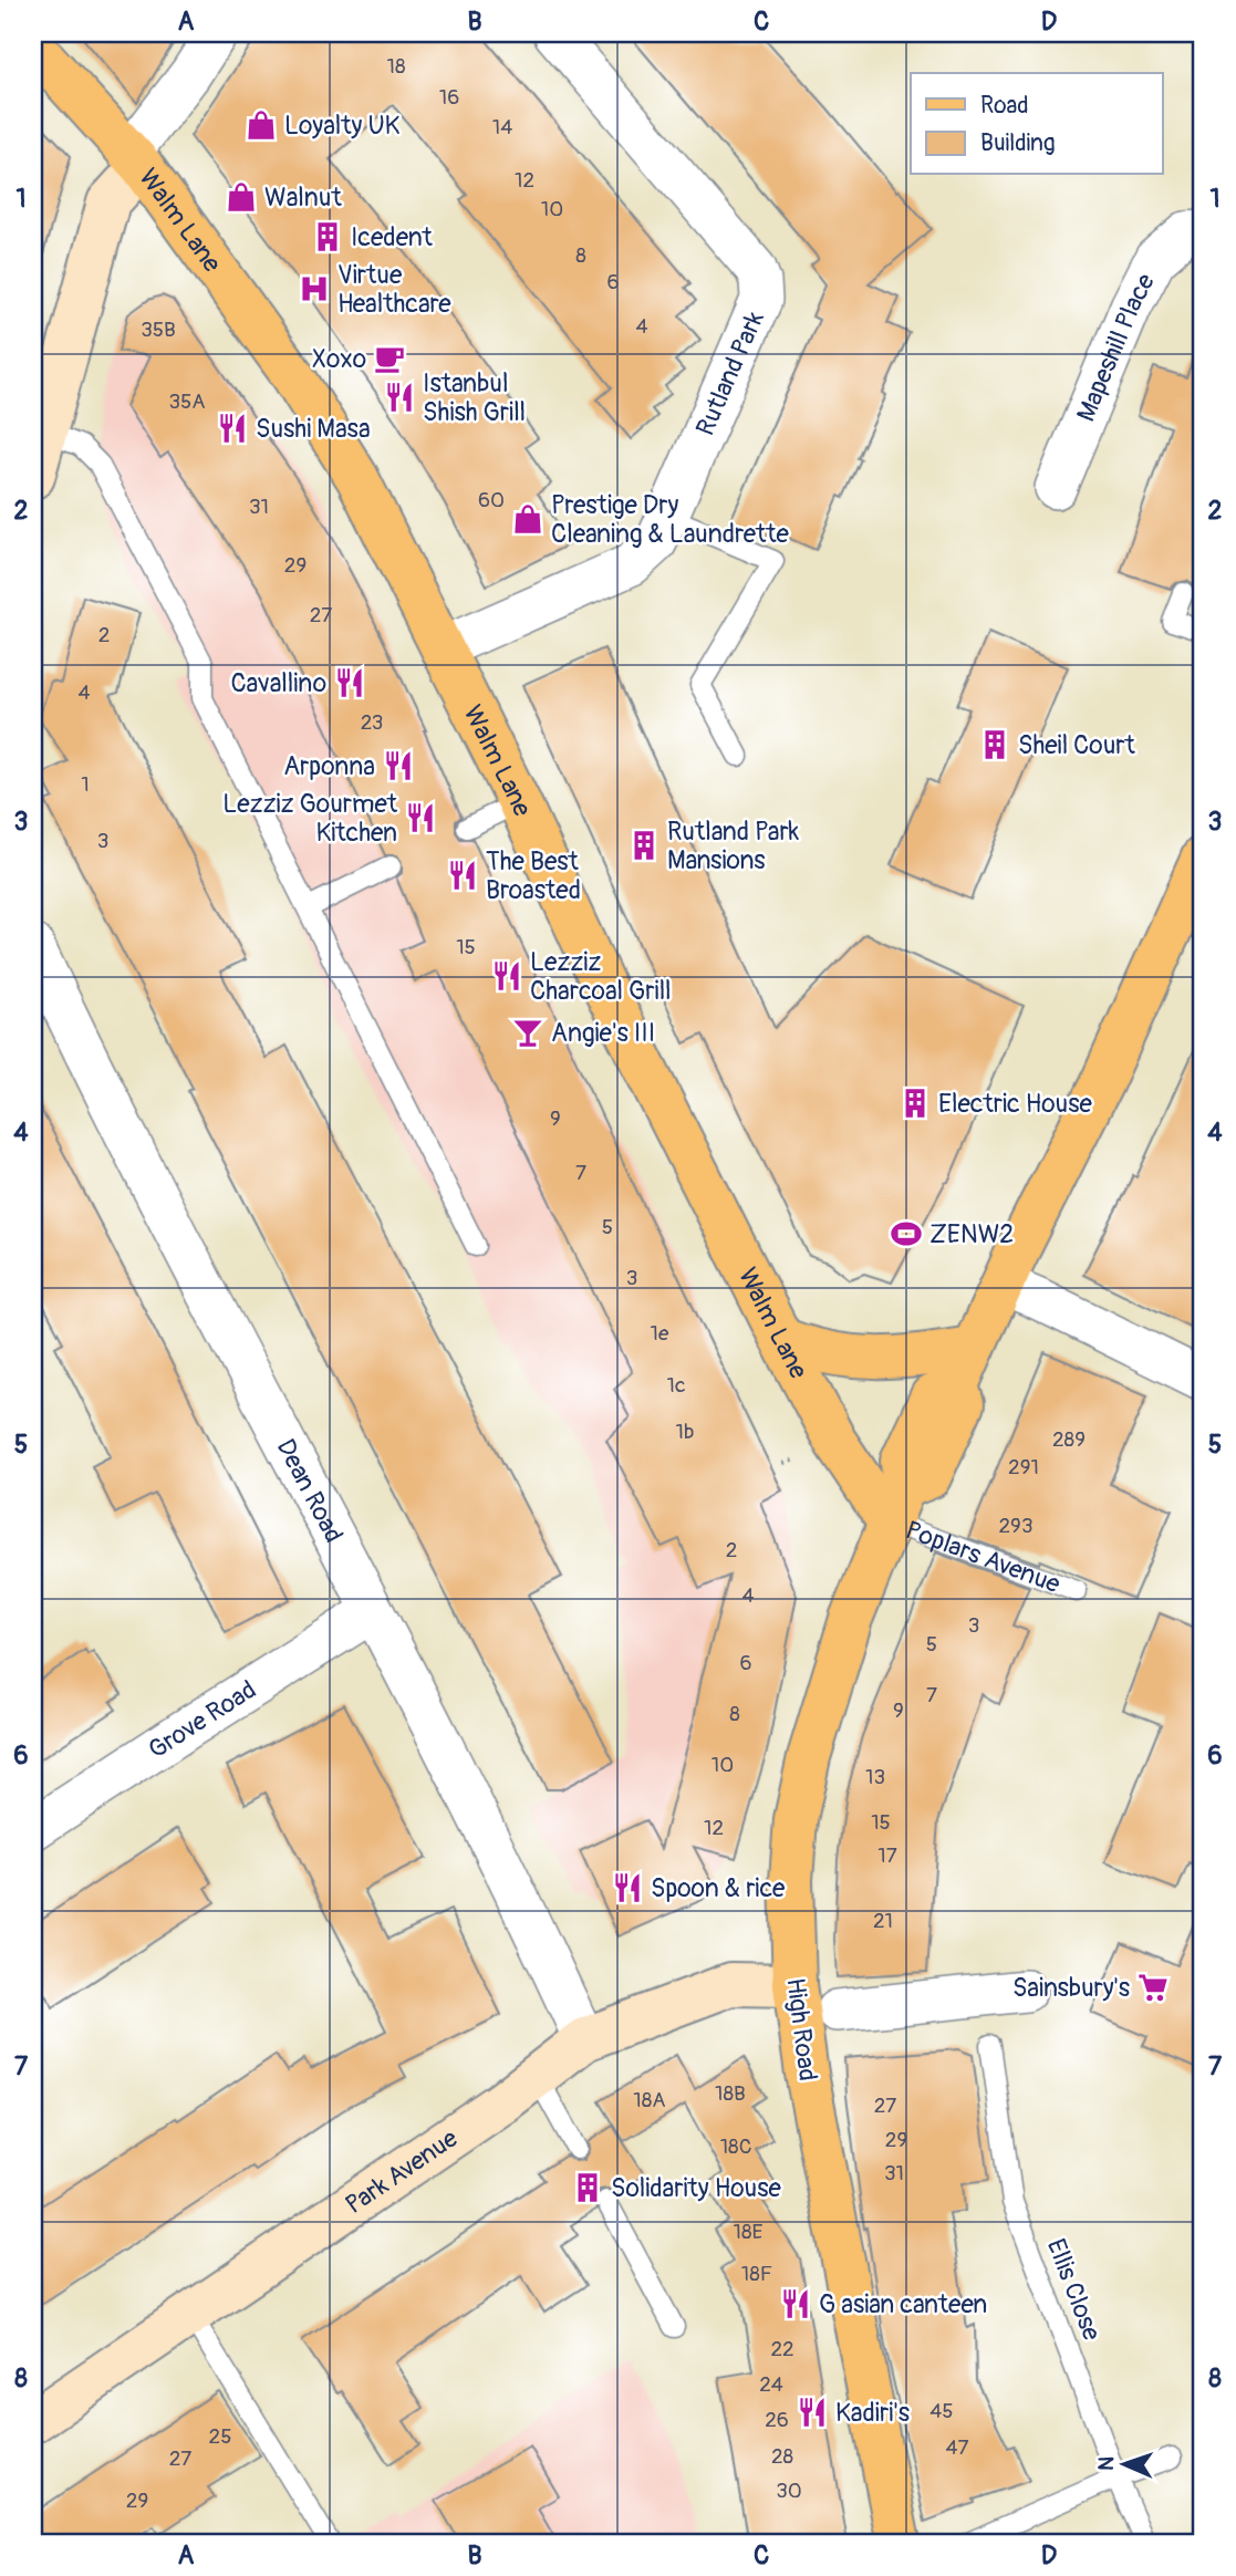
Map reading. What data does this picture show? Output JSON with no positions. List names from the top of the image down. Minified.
{"streets":{"main road":["Walm Lane","High Road"],"street":["Mapeshill Place","Rutland Park","Dean Road","Grove Road","Park Avenue"],"lane":["Poplars Avenue","Ellis Close"]},"crossings":[["Walm Lane","Rutland Park"],["Walm Lane","Poplars Avenue"],["Walm Lane","High Road"],["Dean Road","Grove Road"],["Dean Road","Park Avenue"],["Poplars Avenue","High Road"],["High Road","Park Avenue"]],"places":{"shop":["Loyalty UK","Walnut","Prestige Dry Cleaning & Laundrette"],"building":["Icedent","Sheil Court","Rutland Park Mansions","Electric House","Solidarity House"],"hospital":["Virtue Healthcare"],"cafe":["Xoxo"],"restaurant":["Istanbul Shish Grill","Sushi Masa","Cavallino","Arponna","Lezziz Gourmet Kitchen","The Best Broasted","Lezziz Charcoal Grill","Spoon & rice","G asian canteen","Kadiri's"],"bar":["Angie's III"],"sports":["ZENW2"],"supermarket":["Sainsbury's"]},"house_numbers":["18","16","14","12","10","8","6","4","35B","35A","60","31","29","27","2","4","23","1","3","15","9","7","5","3","1e","1c","1b","289","291","293","2","4","3","5","6","7","9","8","10","13","15","12","17","21","18B","18A","27","29","18C","31","18E","18F","22","24","45","26","25","47","28","27","30","29"],"legend":["Road","Building"],"north":"left","grid":{"columns":["A","B","C","D"],"rows":["1","2","3","4","5","6","7","8"]}}
